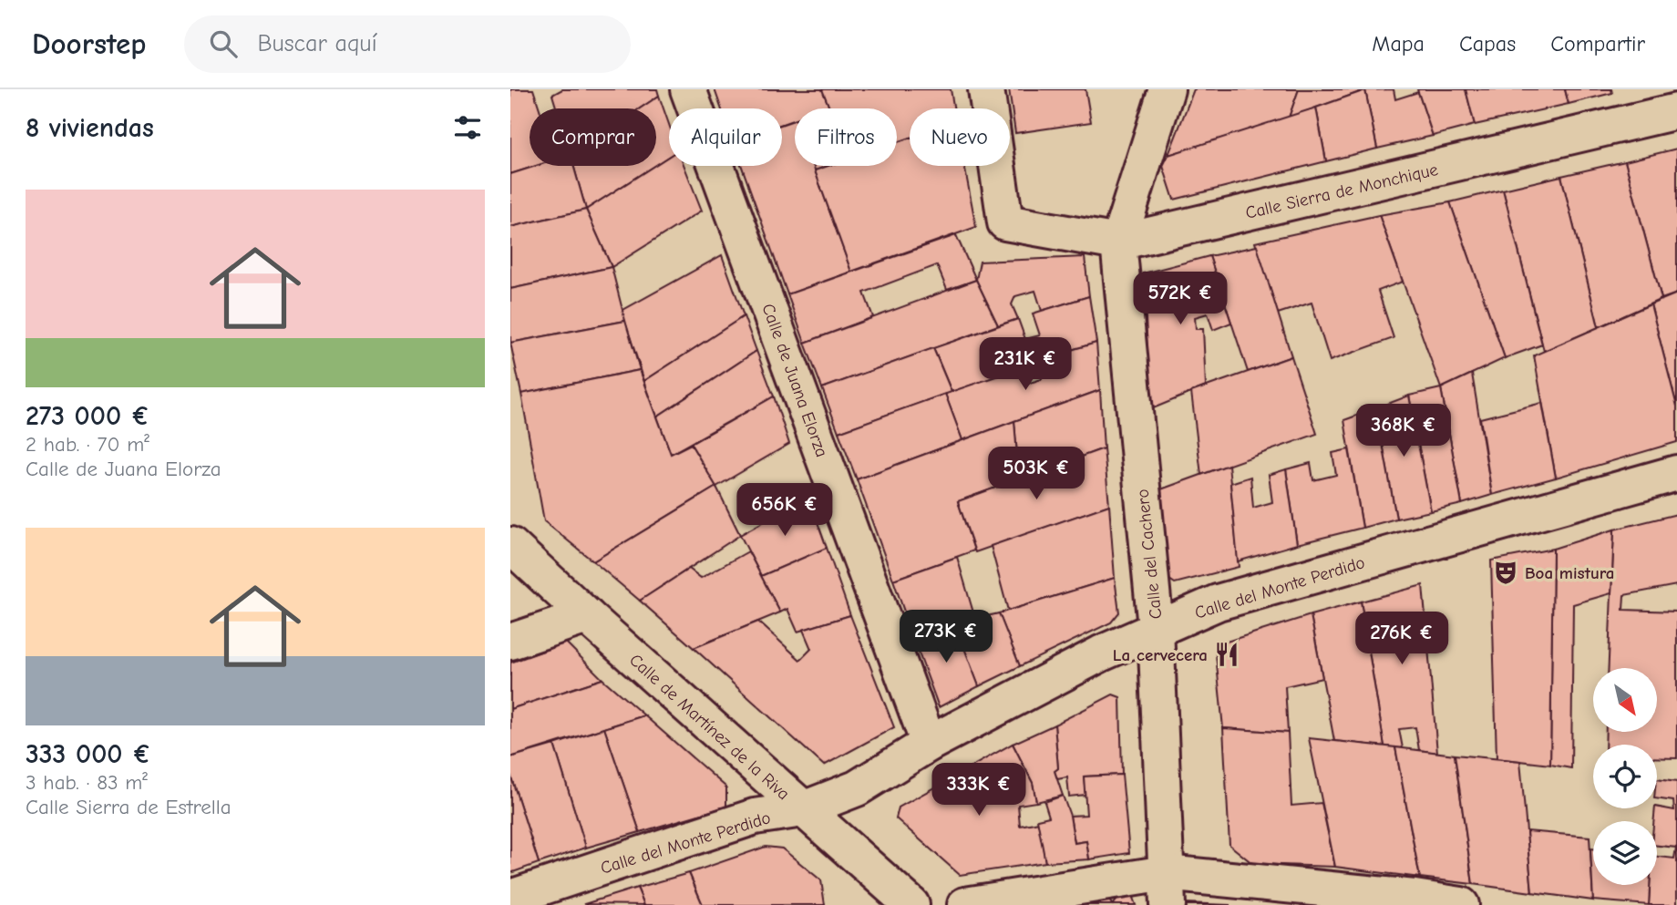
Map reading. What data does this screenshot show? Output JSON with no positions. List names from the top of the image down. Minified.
{"streets":{"street":["Calle Sierra de Monchique","Calle de Juana Elorza","Calle del Cachero","Calle del Monte Perdido","Calle de Martínez de la Riva"]},"crossings":[["Calle Sierra de Monchique","Calle del Cachero"],["Calle de Juana Elorza","Calle del Monte Perdido"],["Calle del Cachero","Calle del Monte Perdido"],["Calle del Monte Perdido","Calle de Martínez de la Riva"]],"places":{"theatre":["Boa mistura"],"restaurant":["La cervecera"]},"north":"bottom right","page":{"header":"Doorstep","search":"Buscar aquí","nav":["Mapa","Capas","Compartir"],"heading":"8 viviendas","chip":["Comprar","Alquilar","Filtros","Nuevo"],"list":[{"name":"273 000 €","note":"2 hab. · 70 m² · Calle de Juana Elorza"},{"name":"333 000 €","note":"3 hab. · 83 m² · Calle Sierra de Estrella"}],"price":["572K €","231K €","368K €","503K €","656K €","273K €","276K €","333K €"]}}
